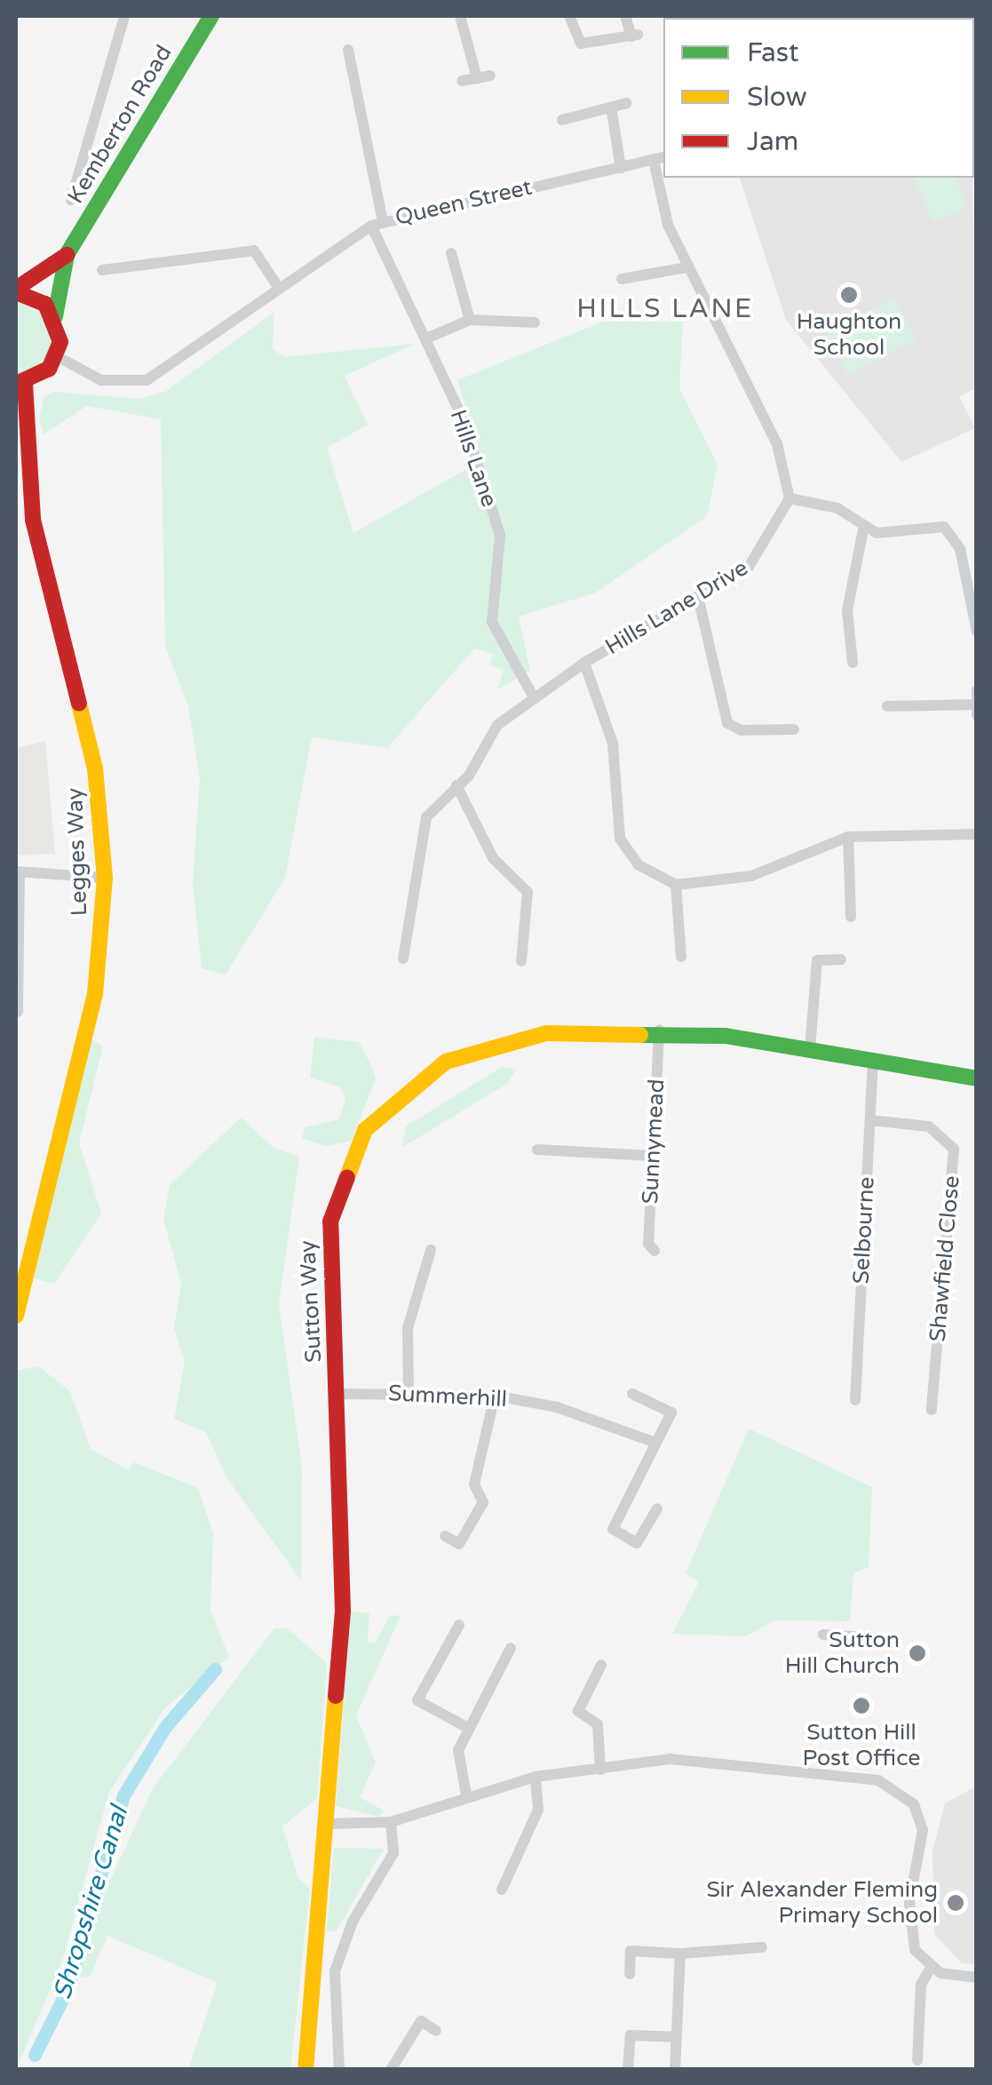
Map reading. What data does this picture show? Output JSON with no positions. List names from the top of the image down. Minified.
{"streets":{"street":["Kemberton Road","Queen Street","Hills Lane","Hills Lane Drive","Legges Way","Sunnymead","Selbourne","Shawfield Close","Sutton Way","Summerhill"]},"crossings":[["Kemberton Road","Queen Street"],["Queen Street","Hills Lane"],["Hills Lane","Hills Lane Drive"],["Sunnymead","Sutton Way"],["Selbourne","Shawfield Close"],["Selbourne","Sutton Way"],["Sutton Way","Summerhill"]],"districts":["HILLS LANE"],"water":["Shropshire Canal"],"places":["Haughton School","Sutton Hill Church","Sutton Hill Post Office","Sir Alexander Fleming Primary School"],"legend":["Fast","Slow","Jam"]}
